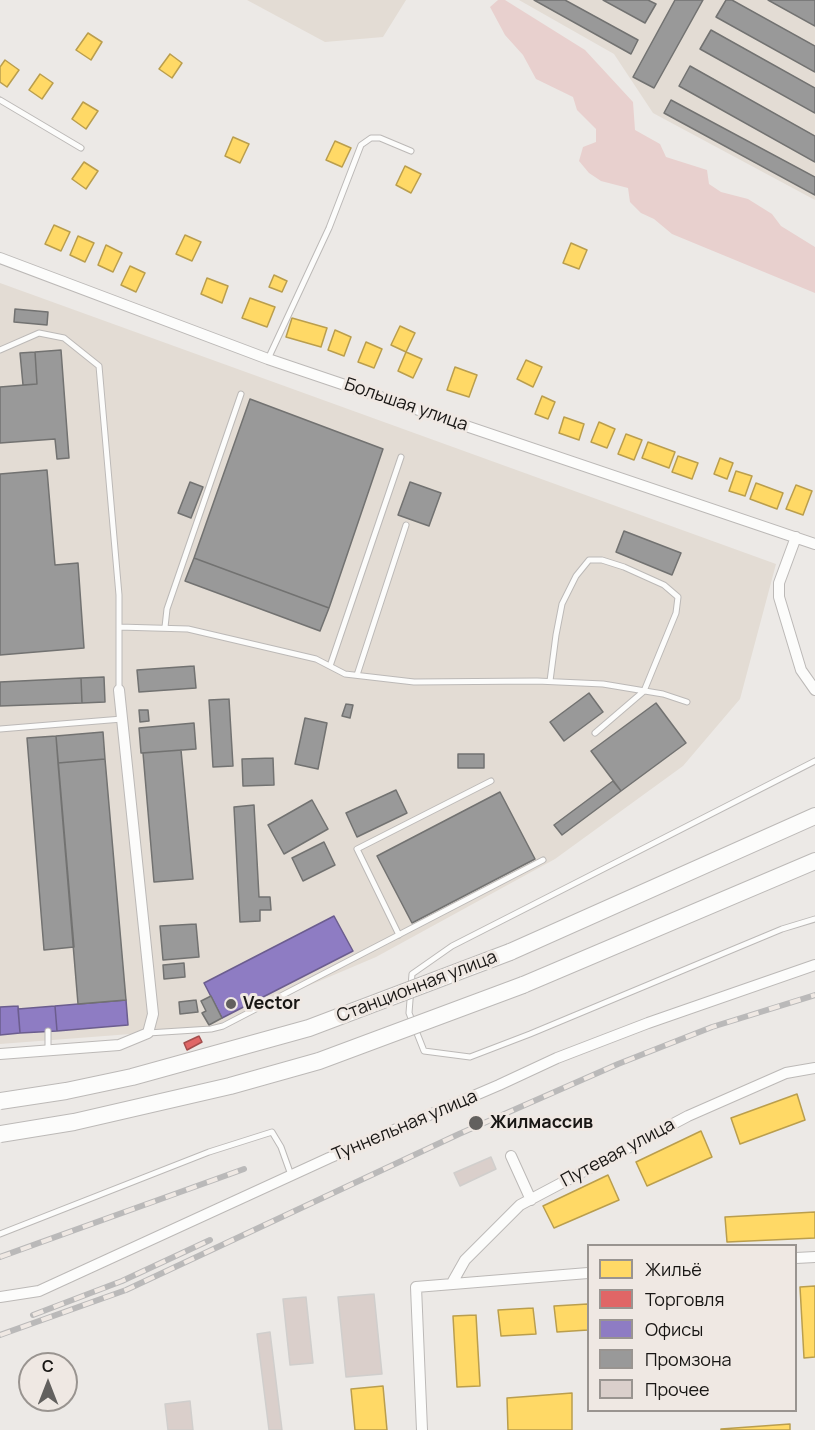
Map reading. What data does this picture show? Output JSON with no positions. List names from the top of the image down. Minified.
{"streets":{"main road":["Станционная улица"],"street":["Большая улица","Туннельная улица","Путевая улица"]},"places":["Vector","Жилмассив"],"legend":["Жильё","Торговля","Офисы","Промзона","Прочее"],"north":"top"}
